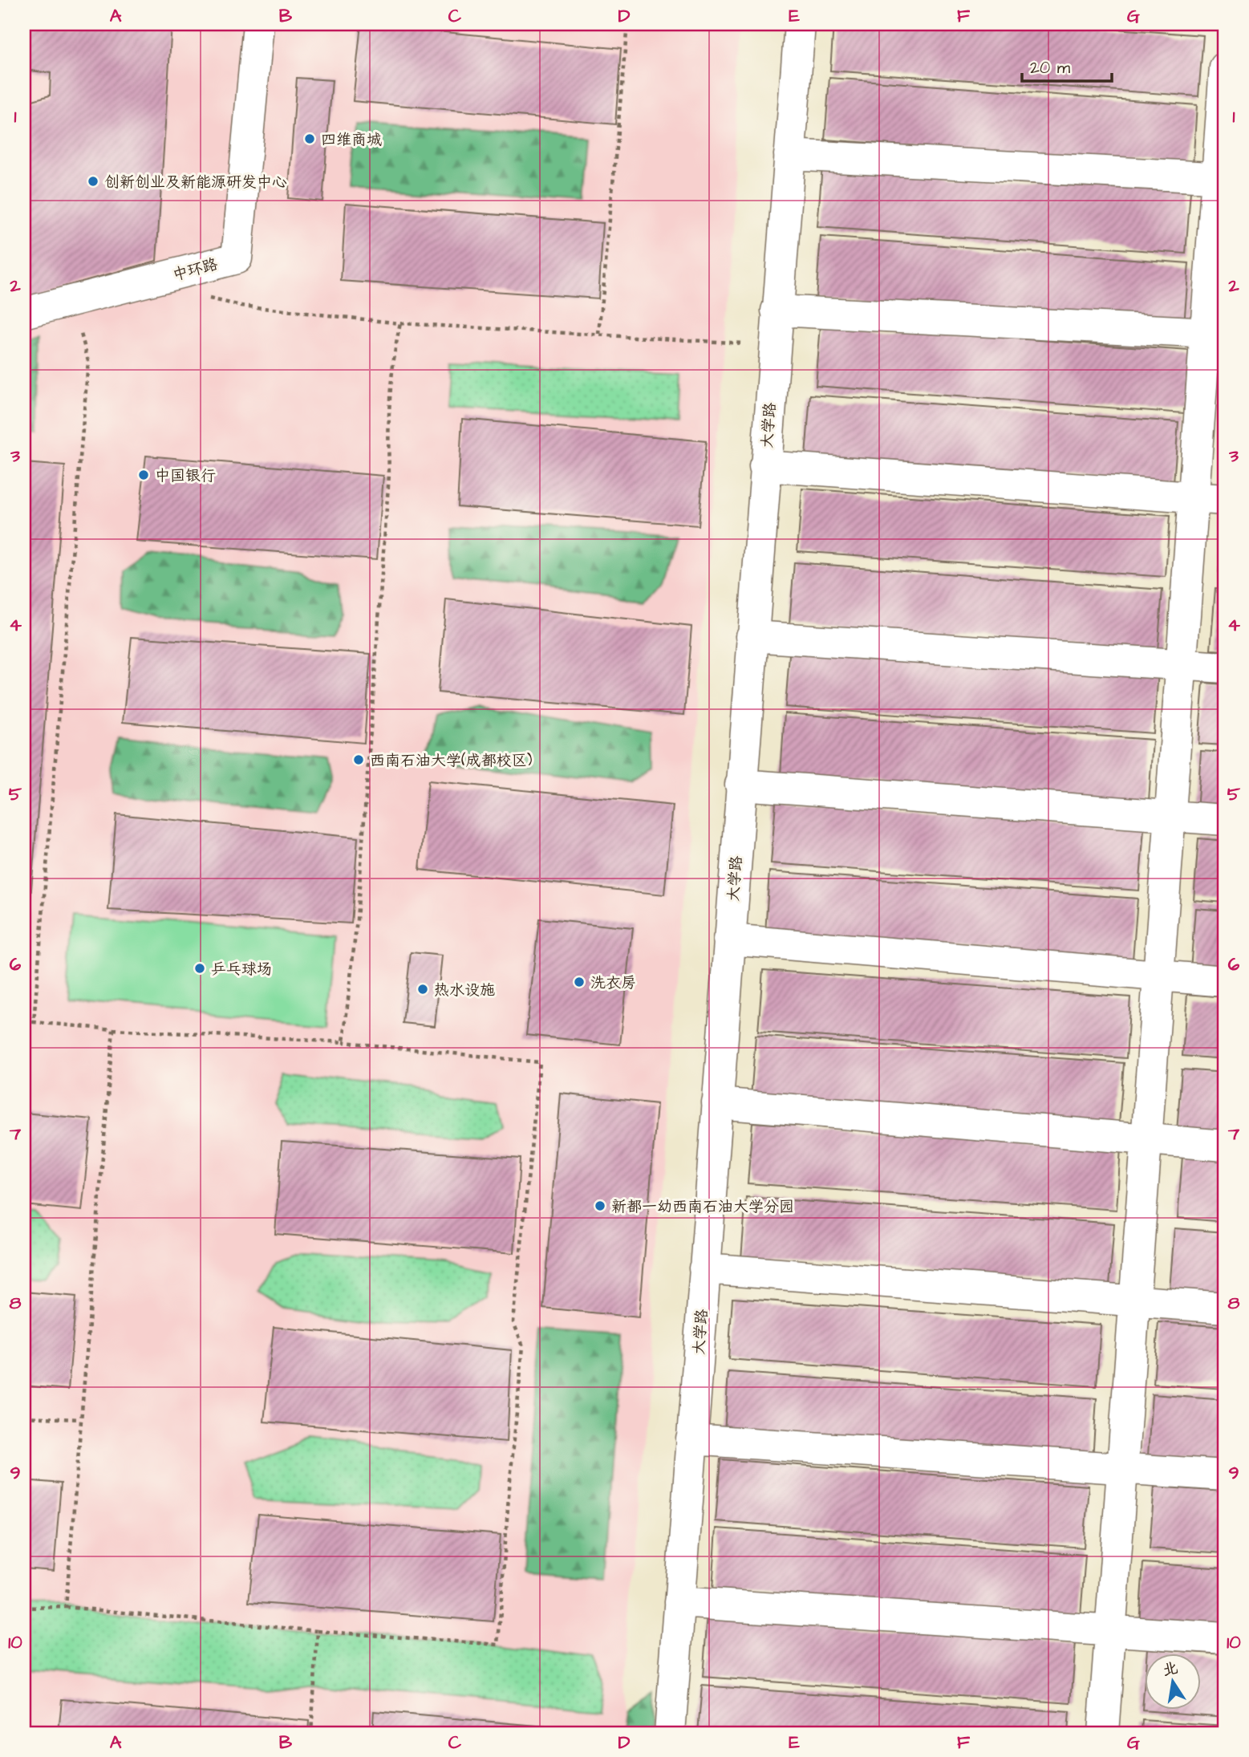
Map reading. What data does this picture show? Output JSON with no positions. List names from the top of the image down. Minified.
{"streets":{"street":["中环路","大学路"]},"places":["四维商城","创新创业及新能源研发中心","中国银行","西南石油大学(成都校区)","乒乓球场","洗衣房","热水设施","新都一幼西南石油大学分园"],"scale_bar":"20 m","north":"top","grid":{"columns":["A","B","C","D","E","F","G"],"rows":["1","2","3","4","5","6","7","8","9","10"]}}
